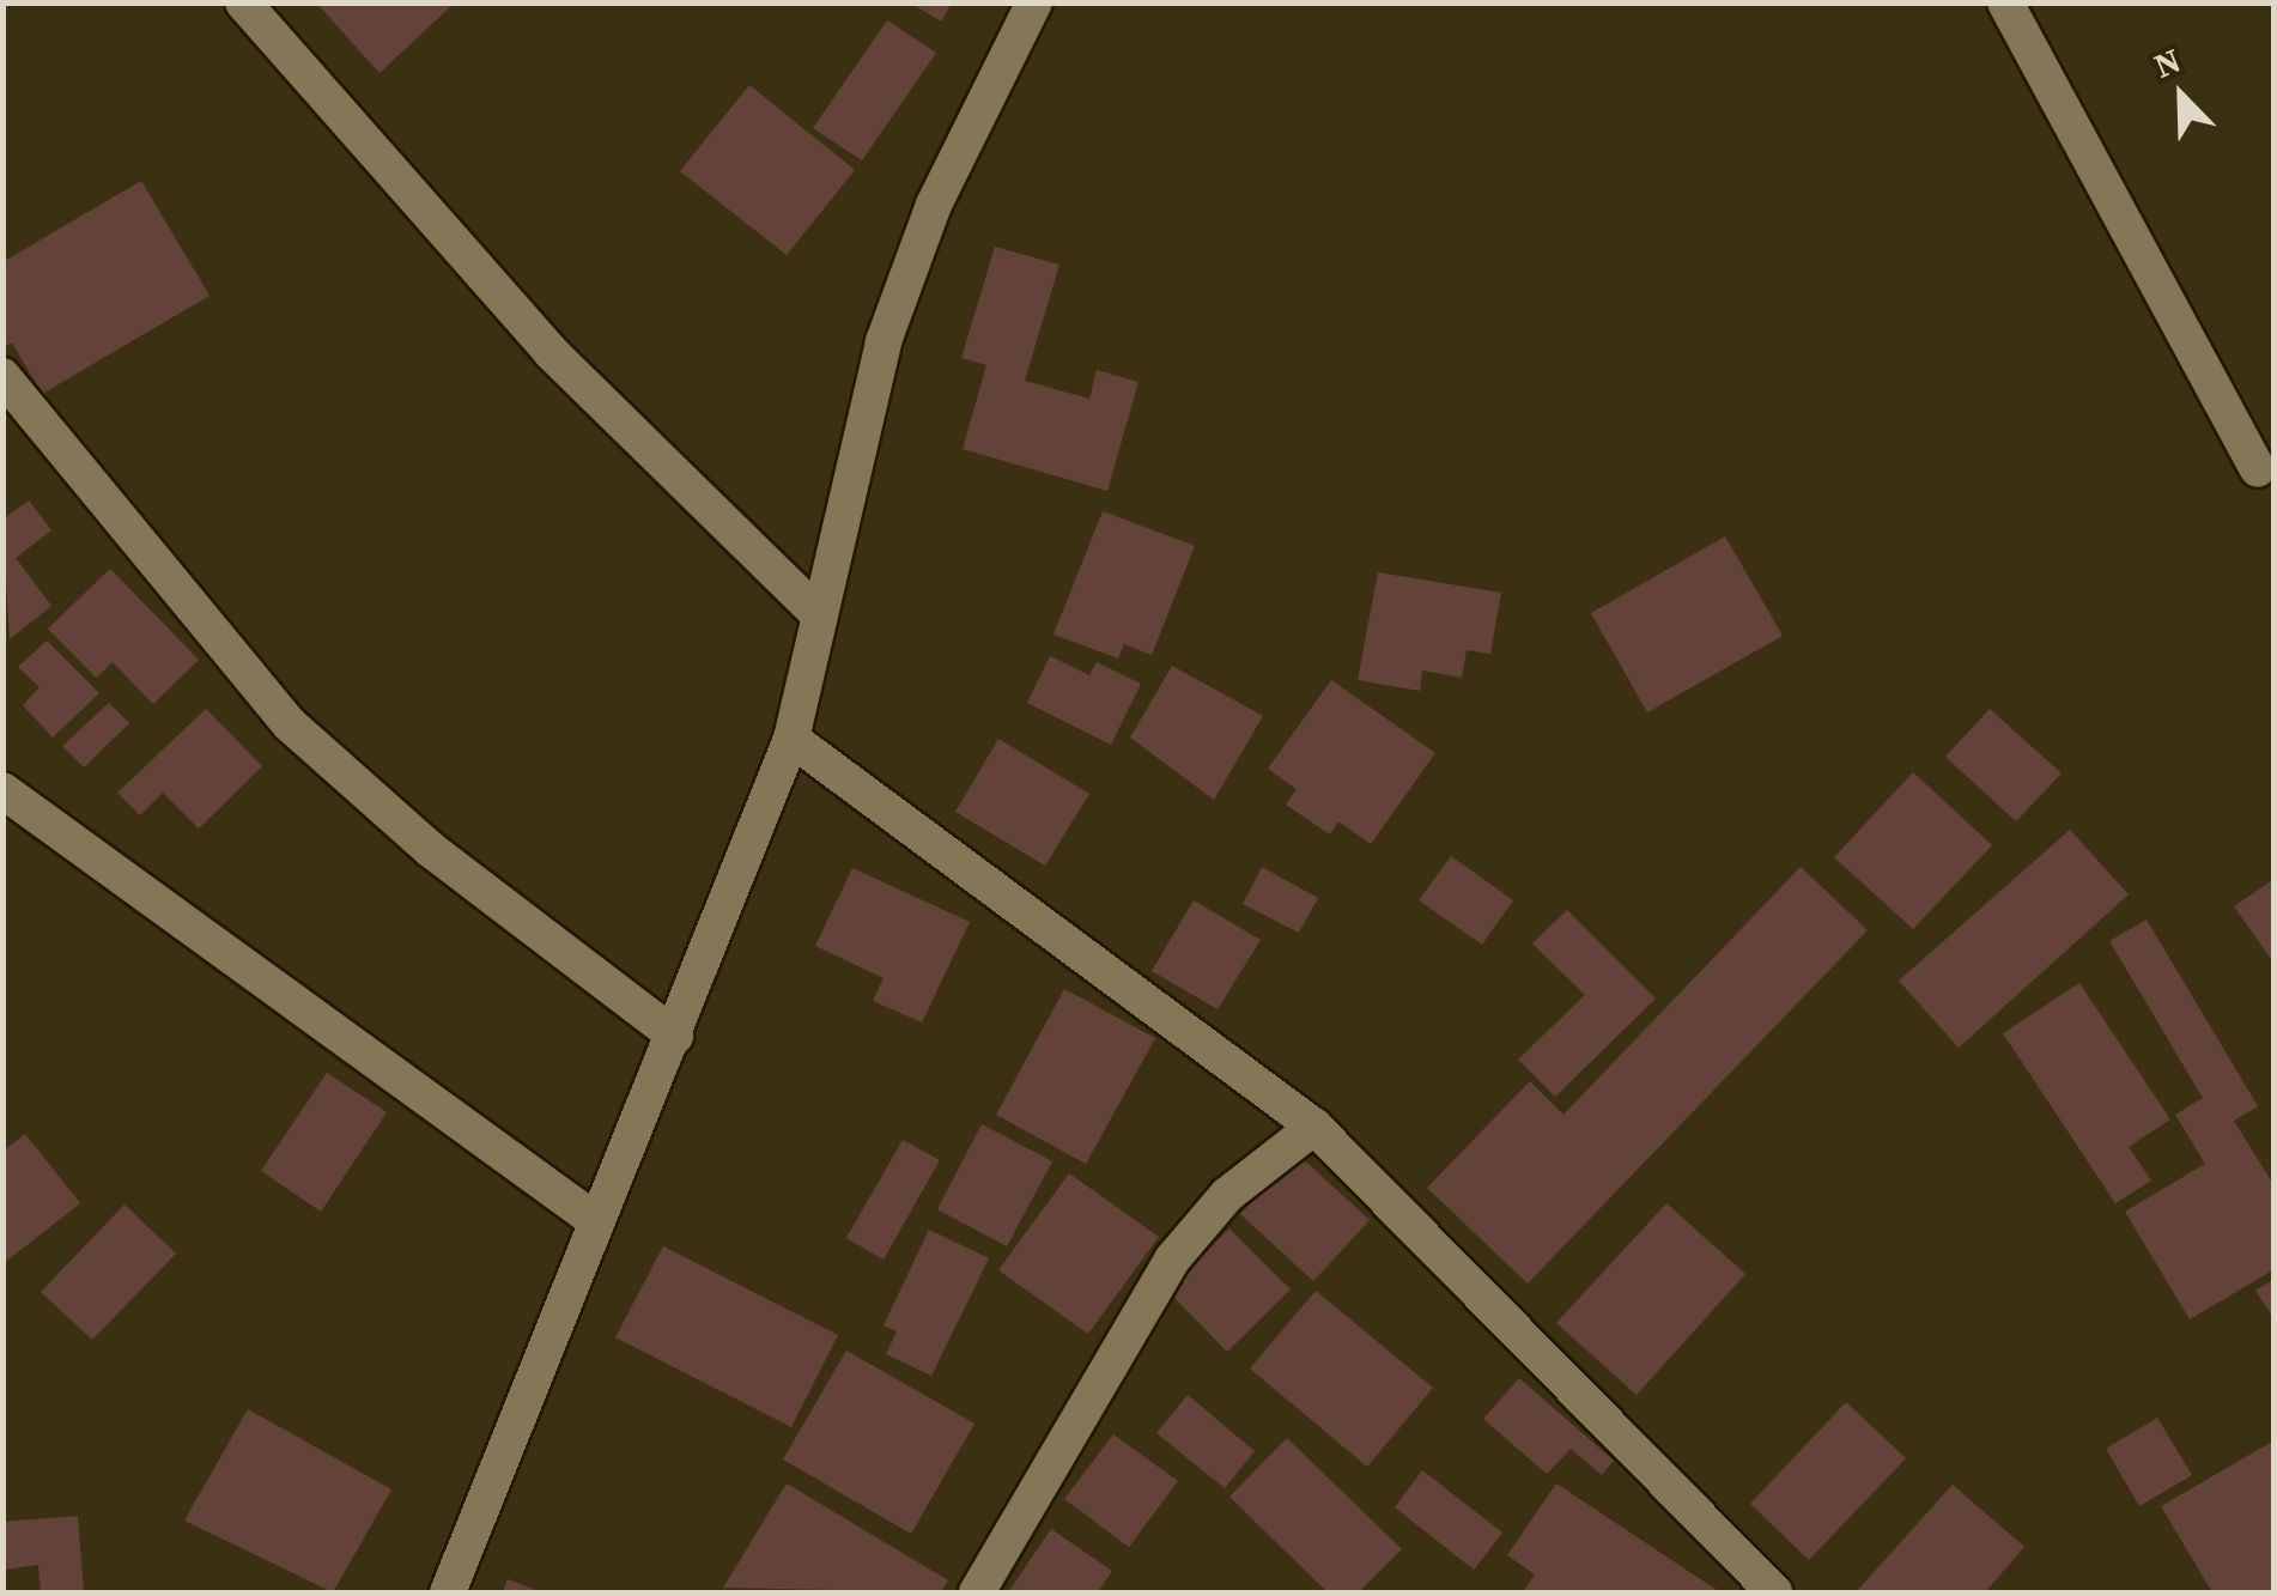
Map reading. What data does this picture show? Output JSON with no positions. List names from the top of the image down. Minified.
{"north":"top left"}
